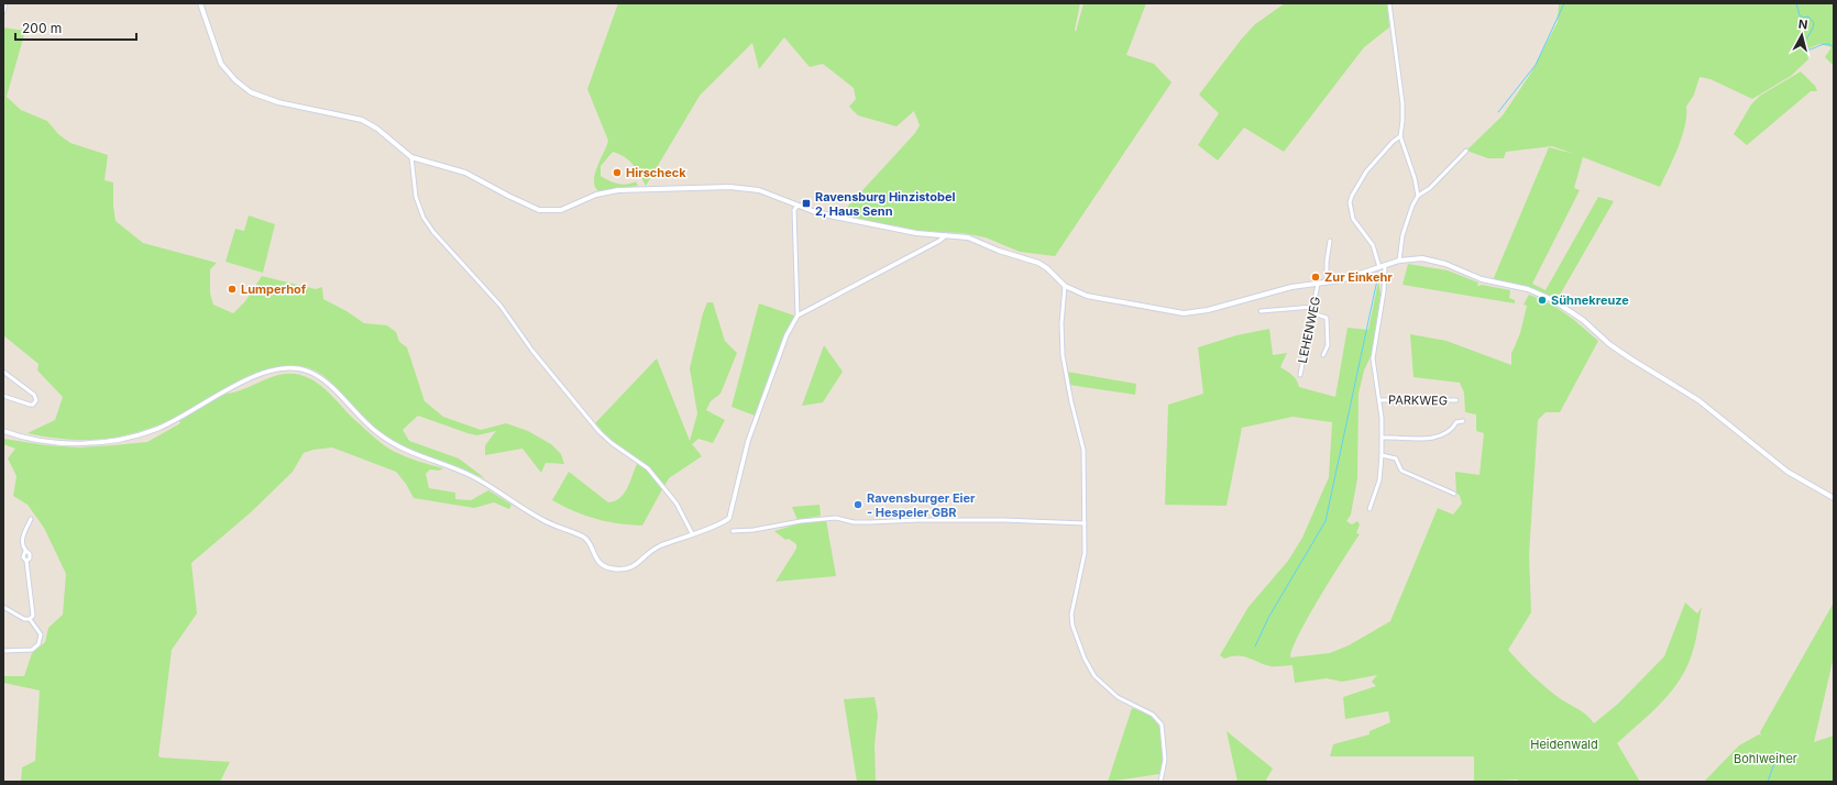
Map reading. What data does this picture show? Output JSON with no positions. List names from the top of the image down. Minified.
{"streets":{"street":["LEHENWEG","PARKWEG"]},"parks":["Heidenwald","Bohlweiher"],"places":{"other":["Hirscheck","Zur Einkehr","Lumperhof","Sühnekreuze","Ravensburger Eier - Hespeler GBR"],"transit":["Ravensburg Hinzistobel 2, Haus Senn"]},"scale_bar":"200 m","north":"top"}
